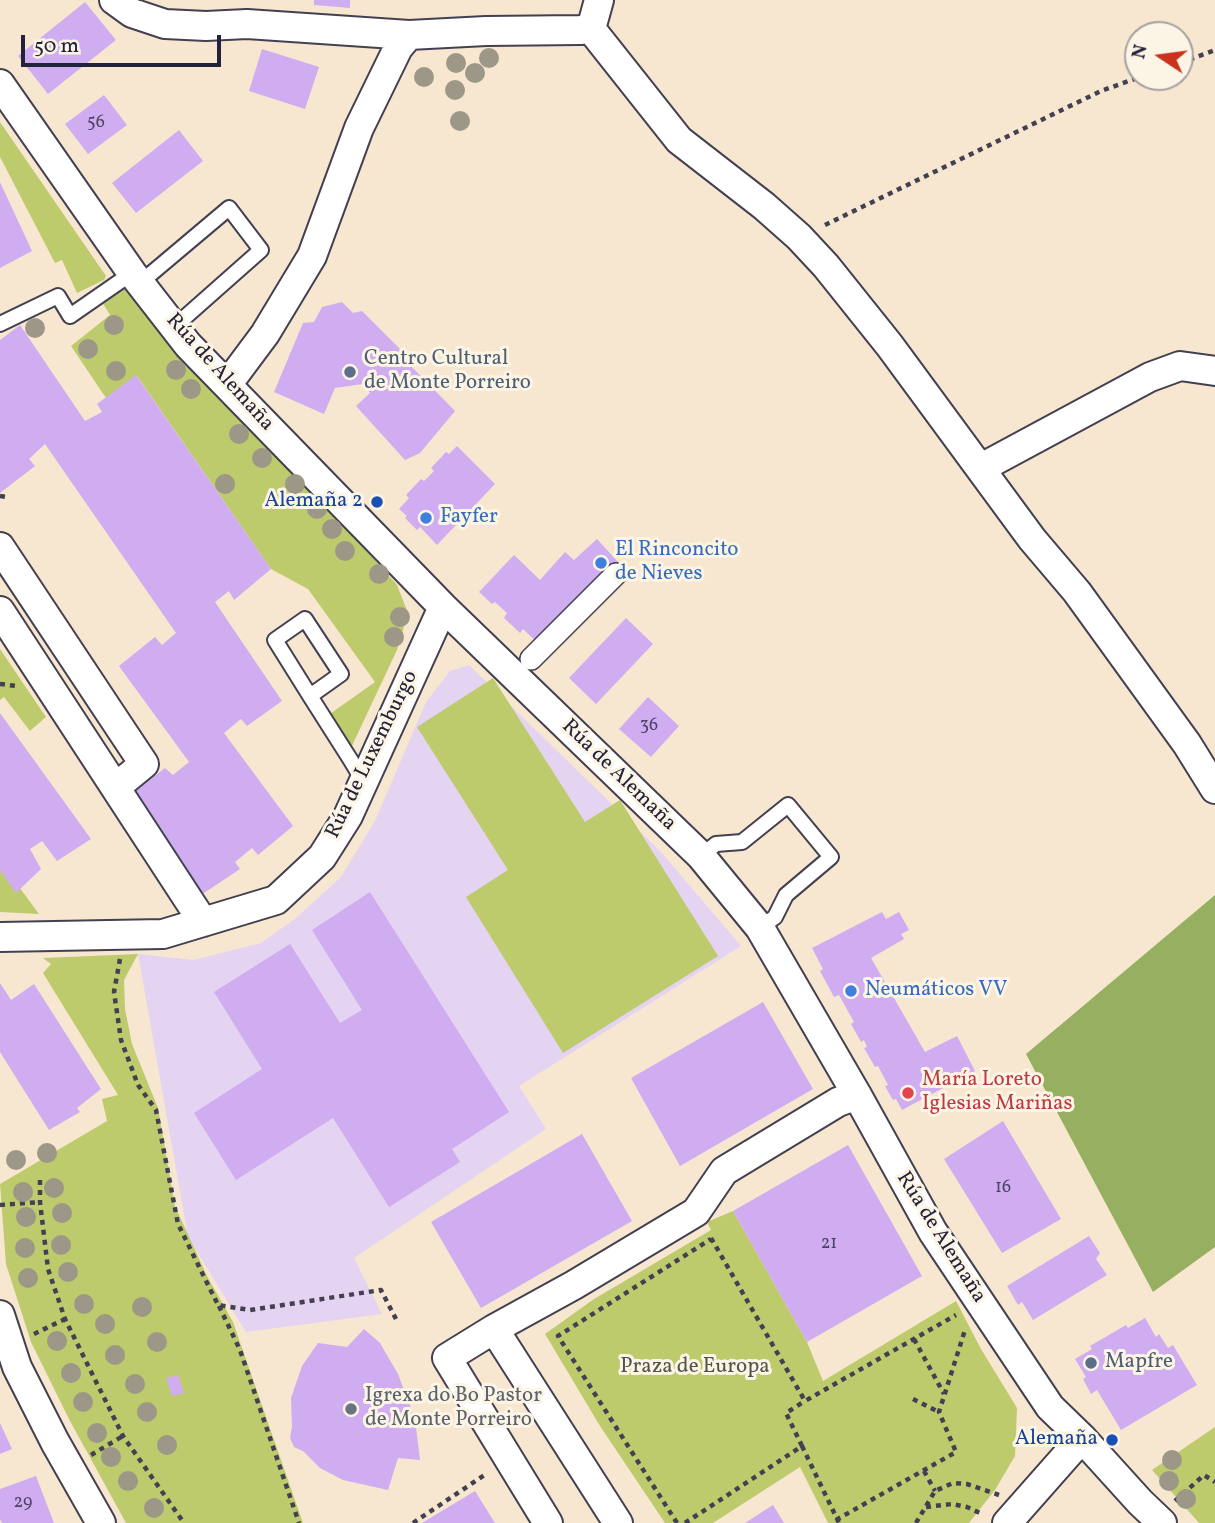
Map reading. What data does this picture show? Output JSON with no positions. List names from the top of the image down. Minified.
{"streets":{"street":["Rúa de Alemaña","Rúa de Luxemburgo"]},"crossings":[["Rúa de Alemaña","Rúa de Luxemburgo"]],"parks":["Praza de Europa"],"places":["Centro Cultural de Monte Porreiro","Alemaña 2","Fayfer","El Rinconcito de Nieves","Neumáticos VV","María Loreto Iglesias Mariñas","Mapfre","Igrexa do Bo Pastor de Monte Porreiro","Alemaña"],"house_numbers":["56","36","16","21","29"],"scale_bar":"50 m","north":"left"}
